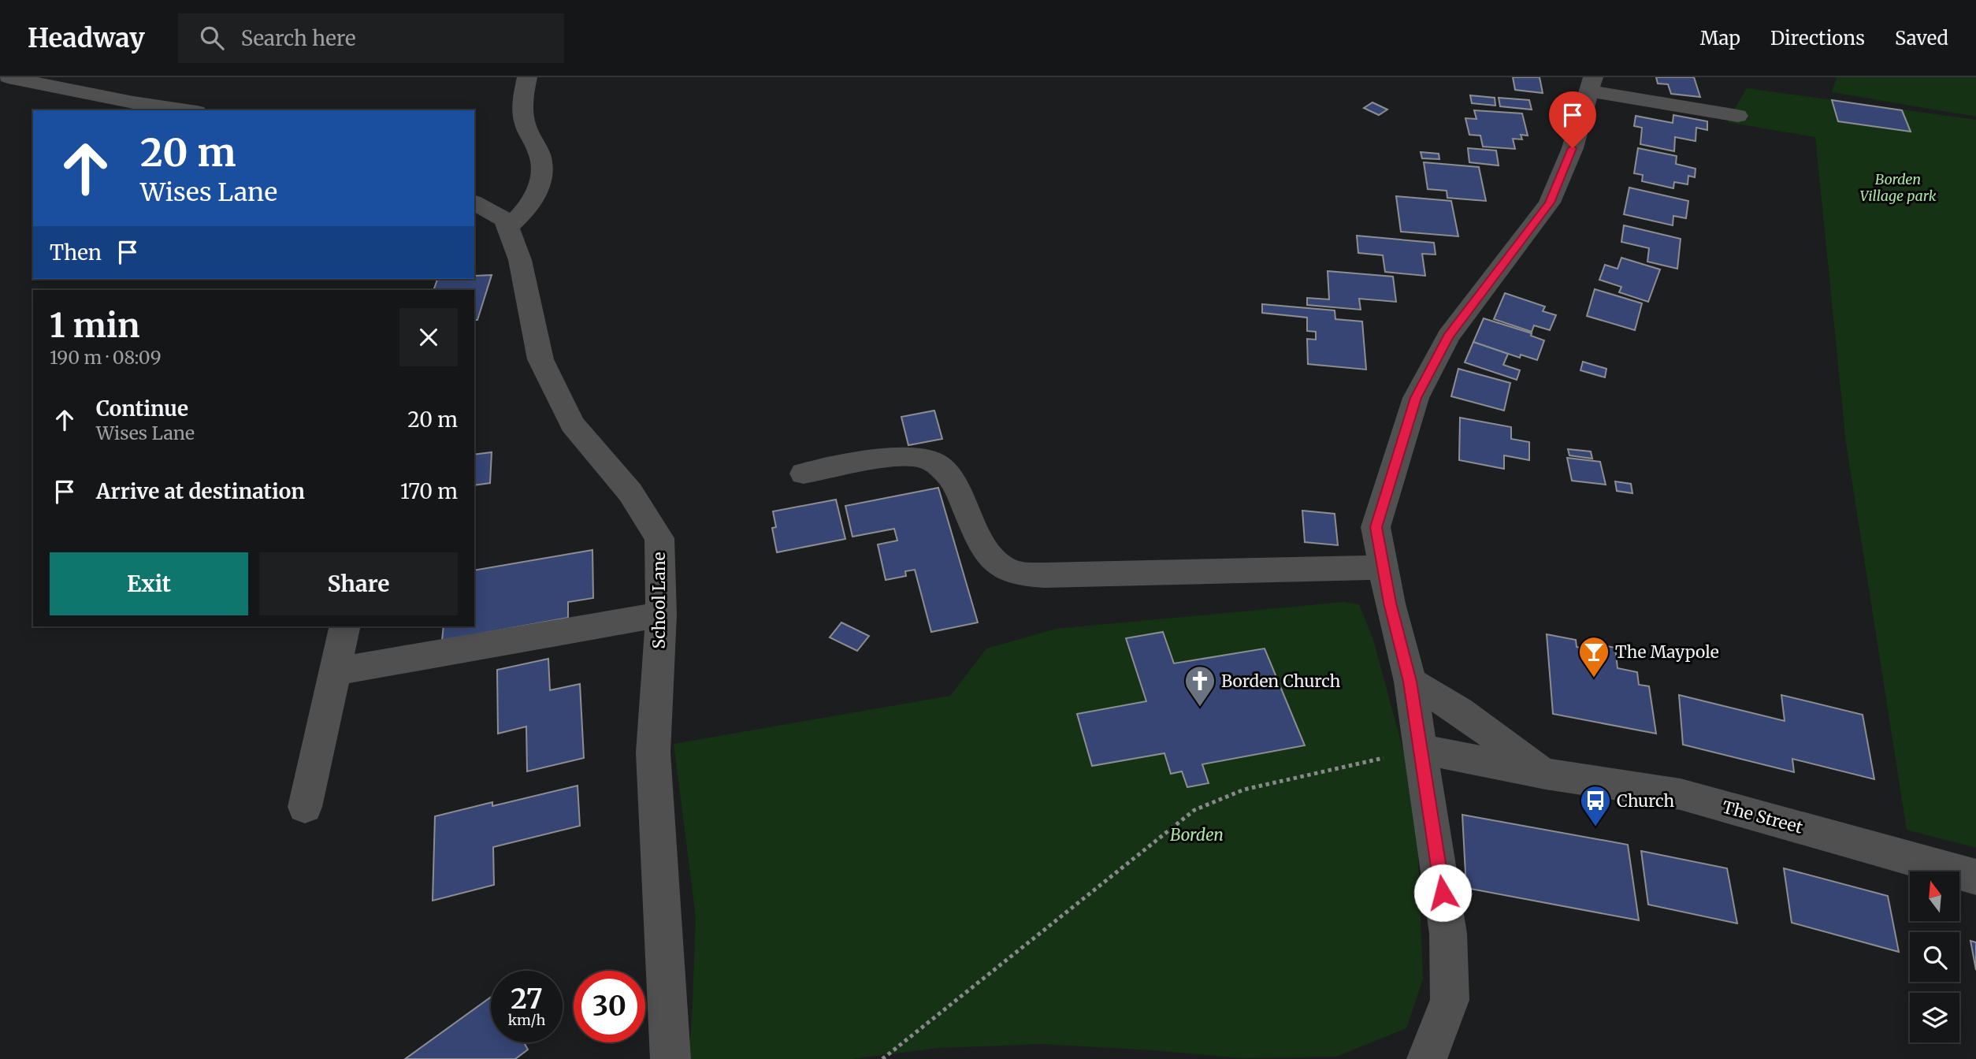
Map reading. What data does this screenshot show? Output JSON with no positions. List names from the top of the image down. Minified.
{"streets":{"street":["School Lane","The Street"]},"parks":["Borden Village park","Borden"],"places":{"bar":["The Maypole"],"church":["Borden Church"],"bus stop":["Church"]},"north":"top","page":{"header":"Headway","search":"Search here","nav":["Map","Directions","Saved"],"turn":["20 m","Wises Lane"],"then":"Then","heading":["1 min","190 m · 08:09"],"list":[{"name":"Continue","note":"Wises Lane","value":"20 m"},{"name":"Arrive at destination","value":"170 m"}],"buttons":["Exit","Share"],"speed":"27 km/h","limit":"30"}}
